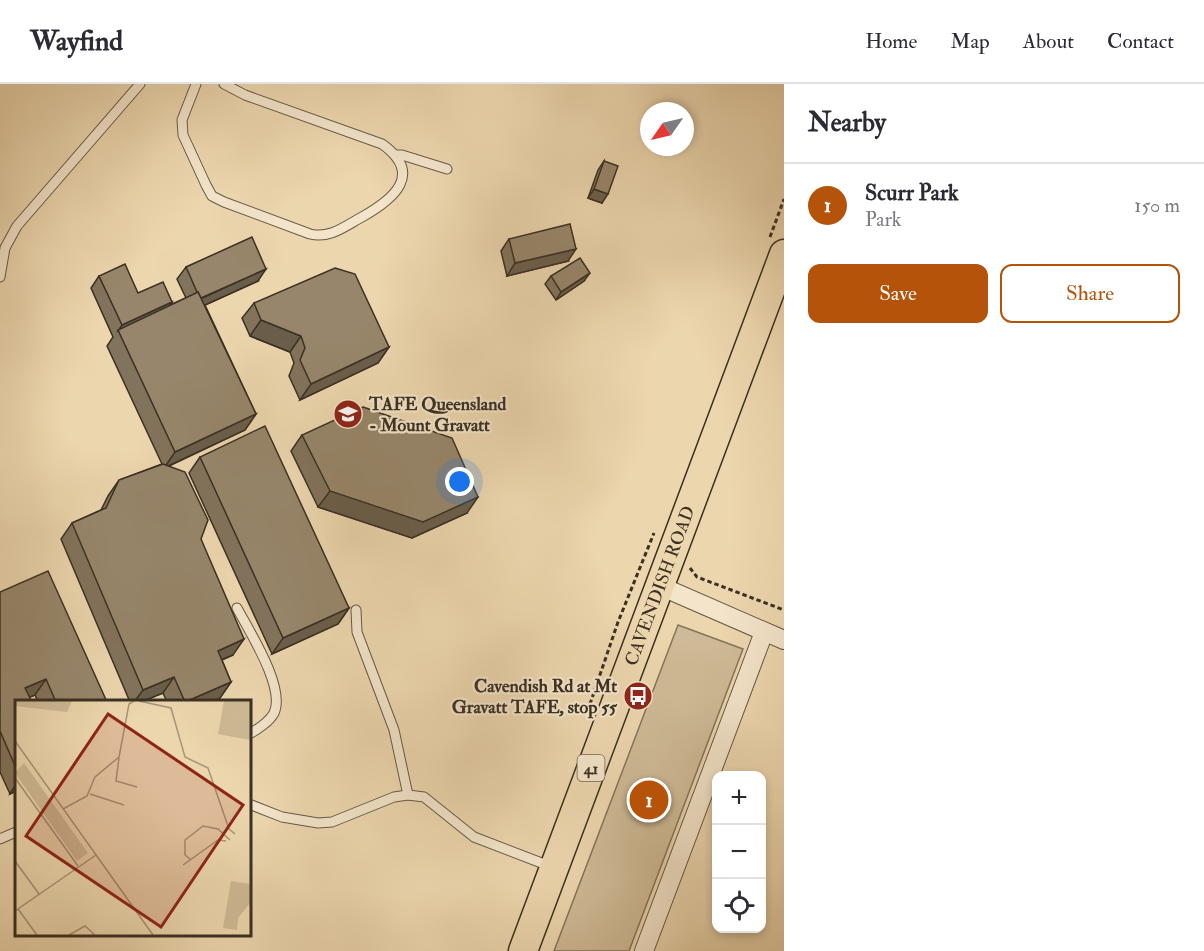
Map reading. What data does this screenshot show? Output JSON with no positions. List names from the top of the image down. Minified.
{"streets":{"main road":["CAVENDISH ROAD","41"]},"places":{"school or university":["TAFE Queensland - Mount Gravatt"],"bus stop":["Cavendish Rd at Mt Gravatt TAFE, stop 55"]},"north":"bottom left","page":{"header":"Wayfind","nav":["Home","Map","About","Contact"],"heading":"Nearby","list":[{"mark":"1","name":"Scurr Park","note":"Park","value":"150 m"}],"buttons":["Save","Share"],"map_buttons":["+","−"],"pins":"1"}}
